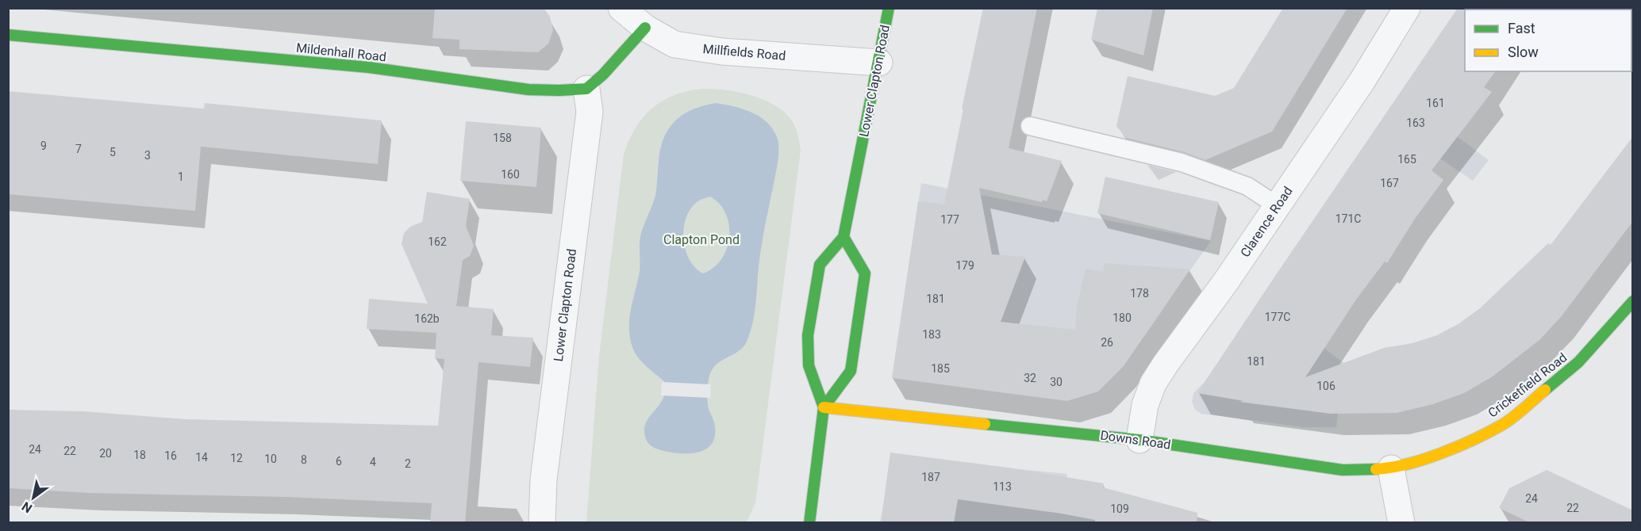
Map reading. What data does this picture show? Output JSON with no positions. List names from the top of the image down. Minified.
{"streets":{"main road":["Mildenhall Road","Lower Clapton Road","Cricketfield Road","Downs Road"],"street":["Millfields Road","Clarence Road"]},"crossings":[["Mildenhall Road","Lower Clapton Road"],["Millfields Road","Lower Clapton Road"],["Lower Clapton Road","Downs Road"],["Clarence Road","Downs Road"],["Cricketfield Road","Downs Road"]],"parks":["Clapton Pond"],"house_numbers":["161","163","158","9","7","5","3","165","160","1","167","171C","177","162","179","178","181","177C","180","162b","183","26","181","185","32","30","106","24","22","20","18","16","14","12","10","8","6","4","2","187","113","24","22","109"],"legend":["Fast","Slow"],"north":"bottom left"}
